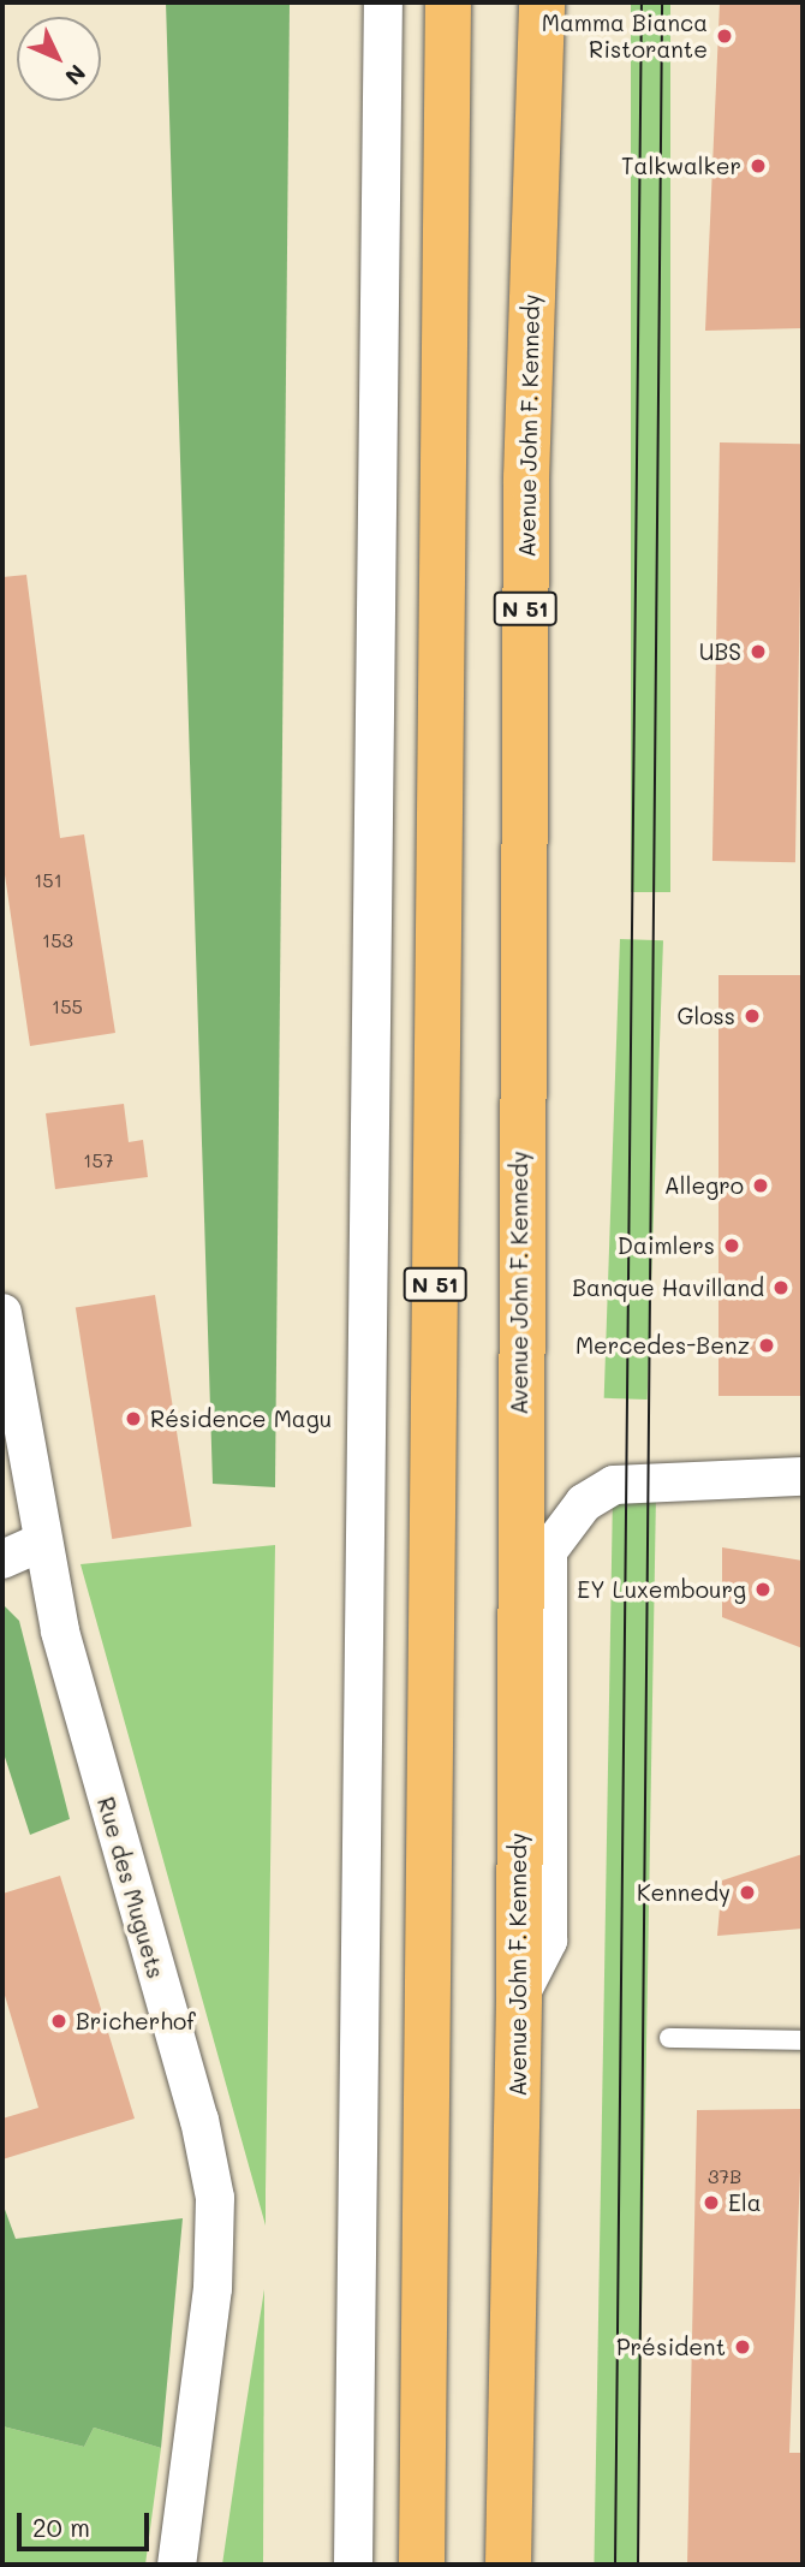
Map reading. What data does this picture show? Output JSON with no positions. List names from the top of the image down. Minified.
{"streets":{"main road":["Avenue John F. Kennedy","N 51"],"street":["Rue des Muguets"]},"places":["Mamma Bianca Ristorante","Talkwalker","UBS","Gloss","Allegro","Daimlers","Banque Havilland","Mercedes-Benz","Résidence Magu","EY Luxembourg","Kennedy","Bricherhof","Ela","Président"],"house_numbers":["151","153","155","157","37B"],"scale_bar":"20 m","north":"bottom right"}
